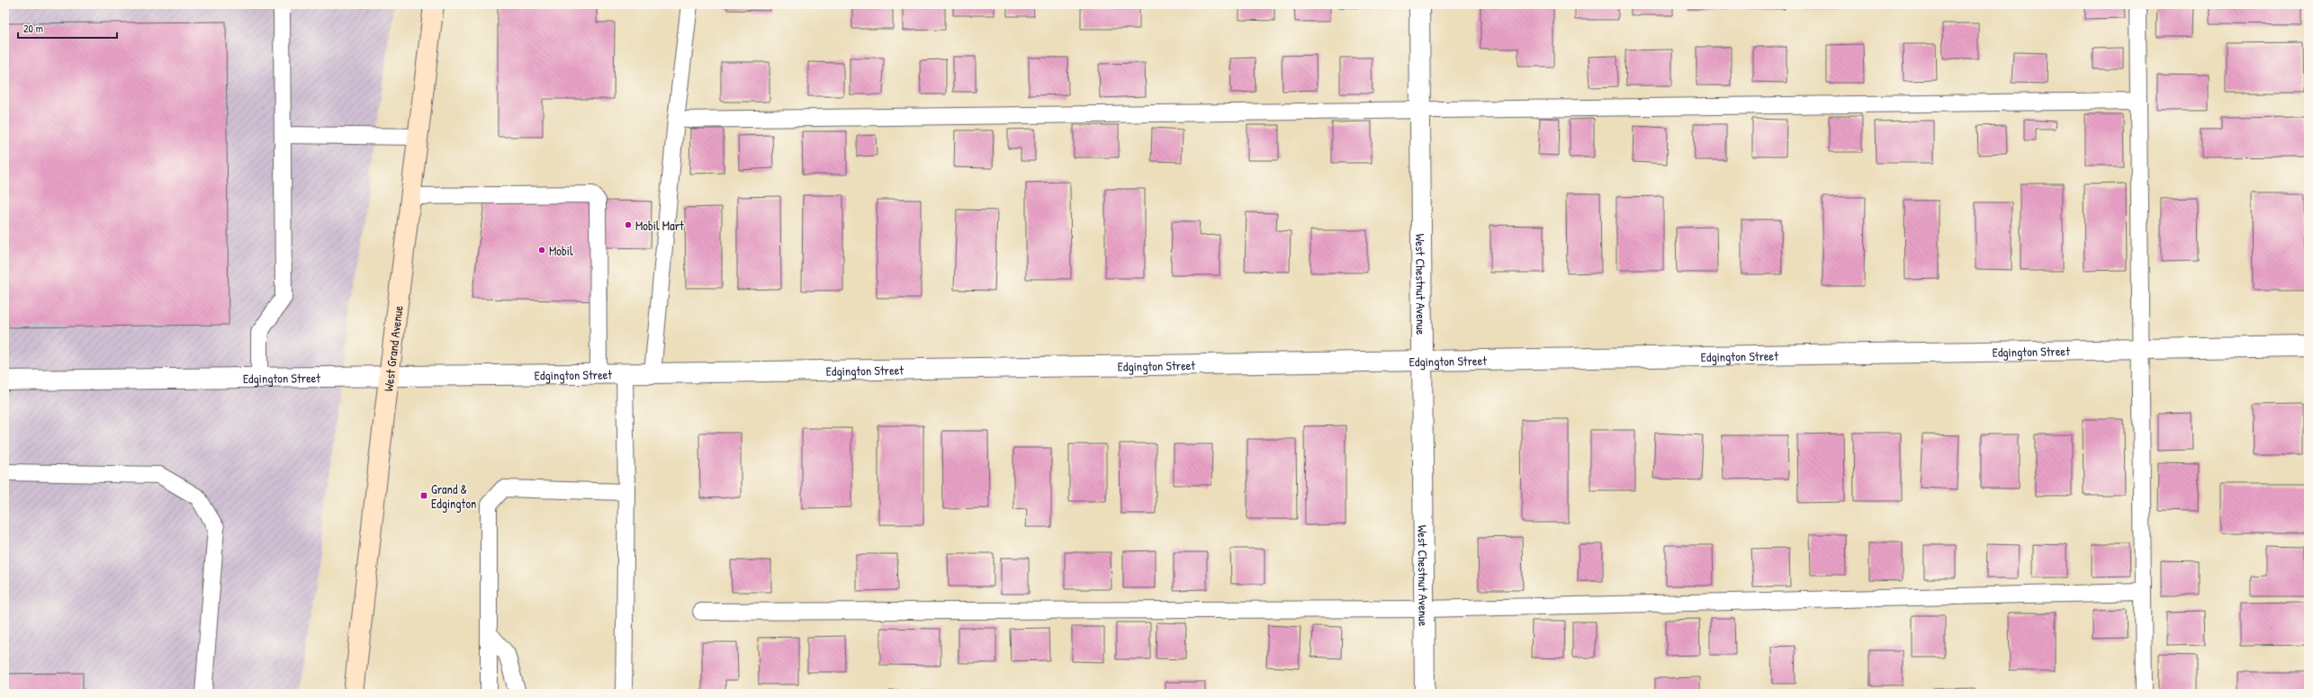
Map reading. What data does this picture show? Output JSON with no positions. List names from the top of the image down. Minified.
{"streets":{"main road":["West Grand Avenue"],"street":["West Chestnut Avenue","Edgington Street"]},"crossings":[["West Chestnut Avenue","Edgington Street"],["West Grand Avenue","Edgington Street"]],"places":{"other":["Mobil Mart","Mobil"],"transit":["Grand & Edgington"]},"scale_bar":"20 m"}
